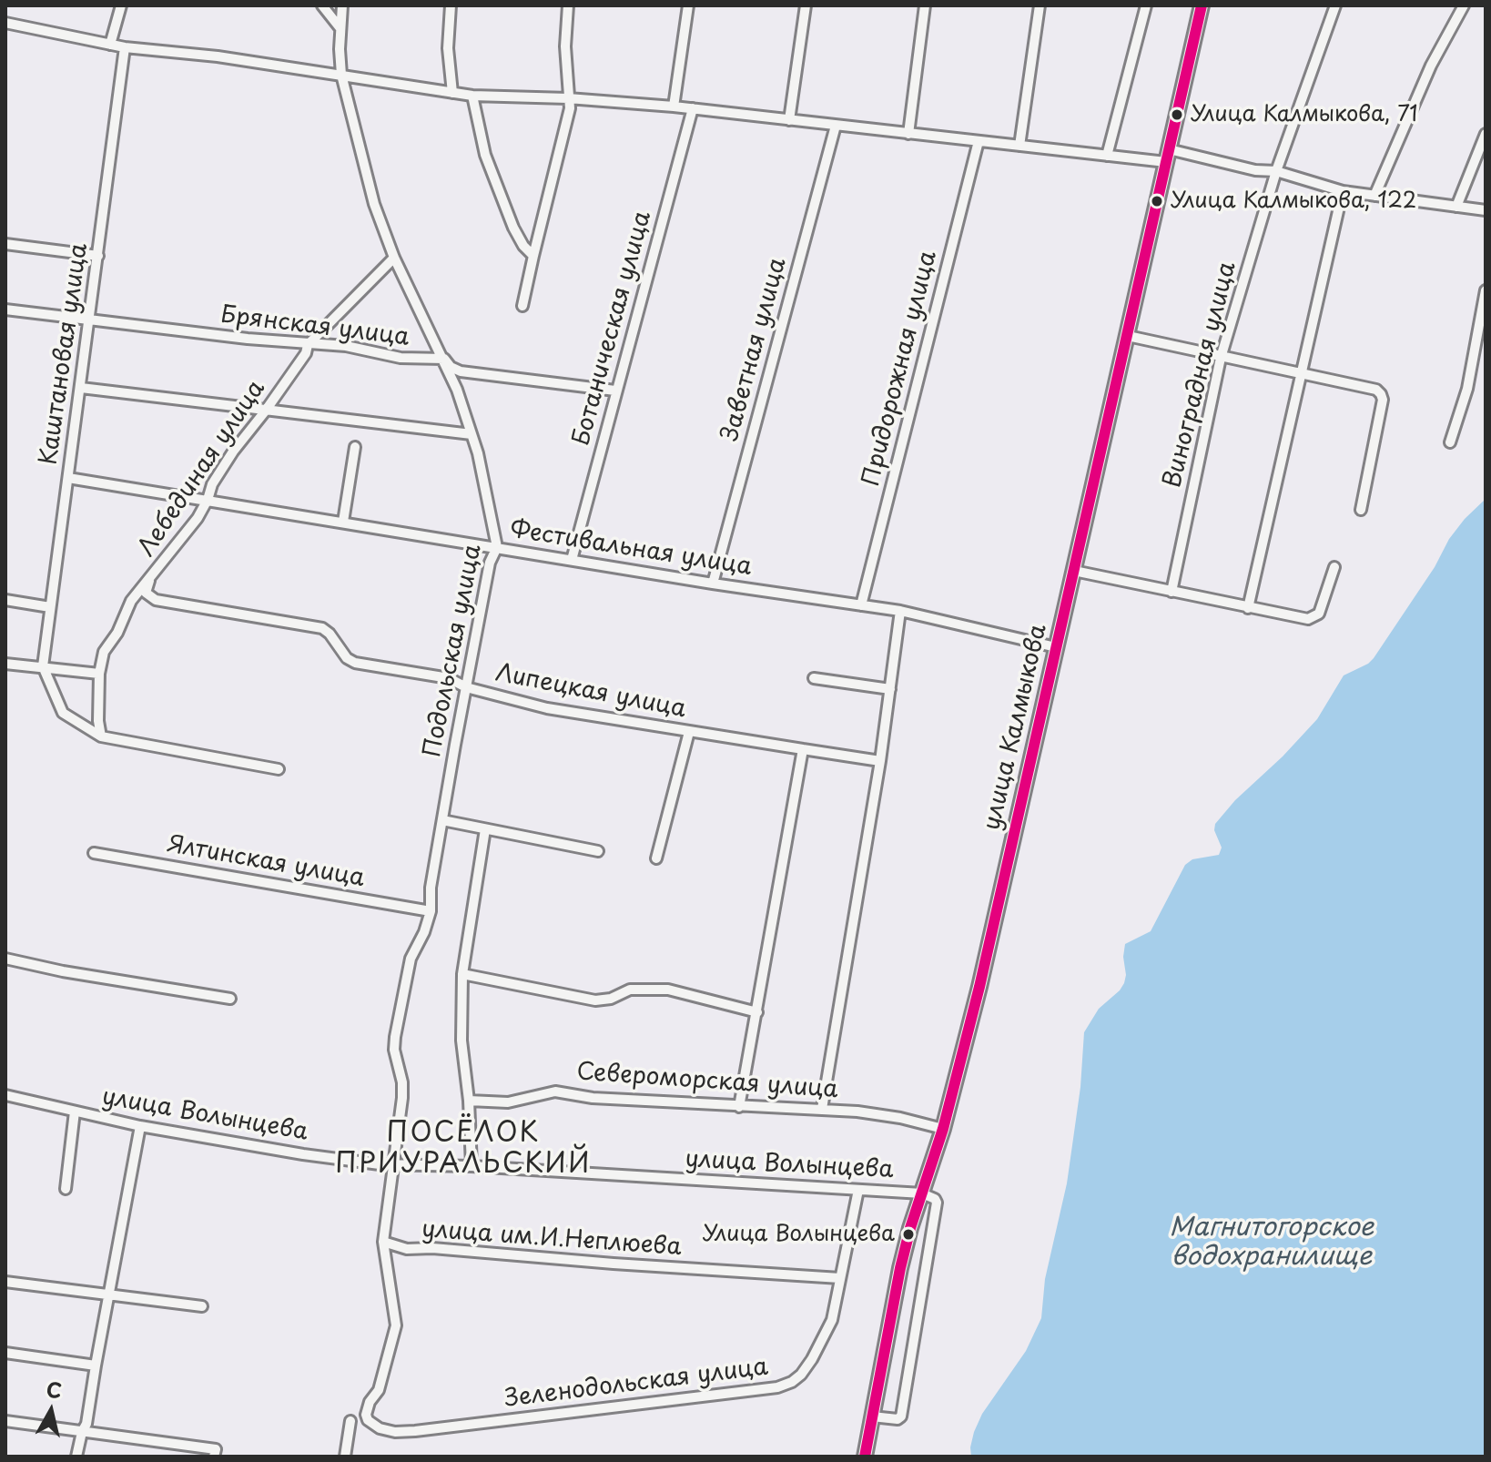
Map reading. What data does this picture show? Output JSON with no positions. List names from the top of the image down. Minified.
{"streets":{"main road":["улица Калмыкова"],"street":["Брянская улица","Ботаническая улица","Заветная улица","Каштановая улица","Придорожная улица","Виноградная улица","Лебединая улица","Фестивальная улица","Подольская улица","Липецкая улица","Ялтинская улица","Североморская улица","улица Волынцева","улица им.И.Неплюева","Зеленодольская улица"]},"crossings":[["Брянская улица","Ботаническая улица"],["Брянская улица","Каштановая улица"],["Брянская улица","Лебединая улица"],["Брянская улица","Подольская улица"],["Ботаническая улица","Фестивальная улица"],["Заветная улица","Фестивальная улица"],["Каштановая улица","Фестивальная улица"],["Придорожная улица","Фестивальная улица"],["Лебединая улица","Фестивальная улица"],["Лебединая улица","Подольская улица"],["Лебединая улица","Липецкая улица"],["Фестивальная улица","Подольская улица"],["Фестивальная улица","улица Калмыкова"],["Подольская улица","Липецкая улица"],["Подольская улица","Ялтинская улица"],["Подольская улица","улица Волынцева"],["Подольская улица","улица им.И.Неплюева"],["улица Калмыкова","Североморская улица"],["улица Калмыкова","улица Волынцева"],["улица Волынцева","улица им.И.Неплюева"],["улица Волынцева","Зеленодольская улица"],["улица им.И.Неплюева","Зеленодольская улица"]],"districts":["ПОСЁЛОК ПРИУРАЛЬСКИЙ"],"water":["Магнитогорское водохранилище"],"places":["Улица Калмыкова, 71","Улица Калмыкова, 122","Улица Волынцева"],"north":"top"}
